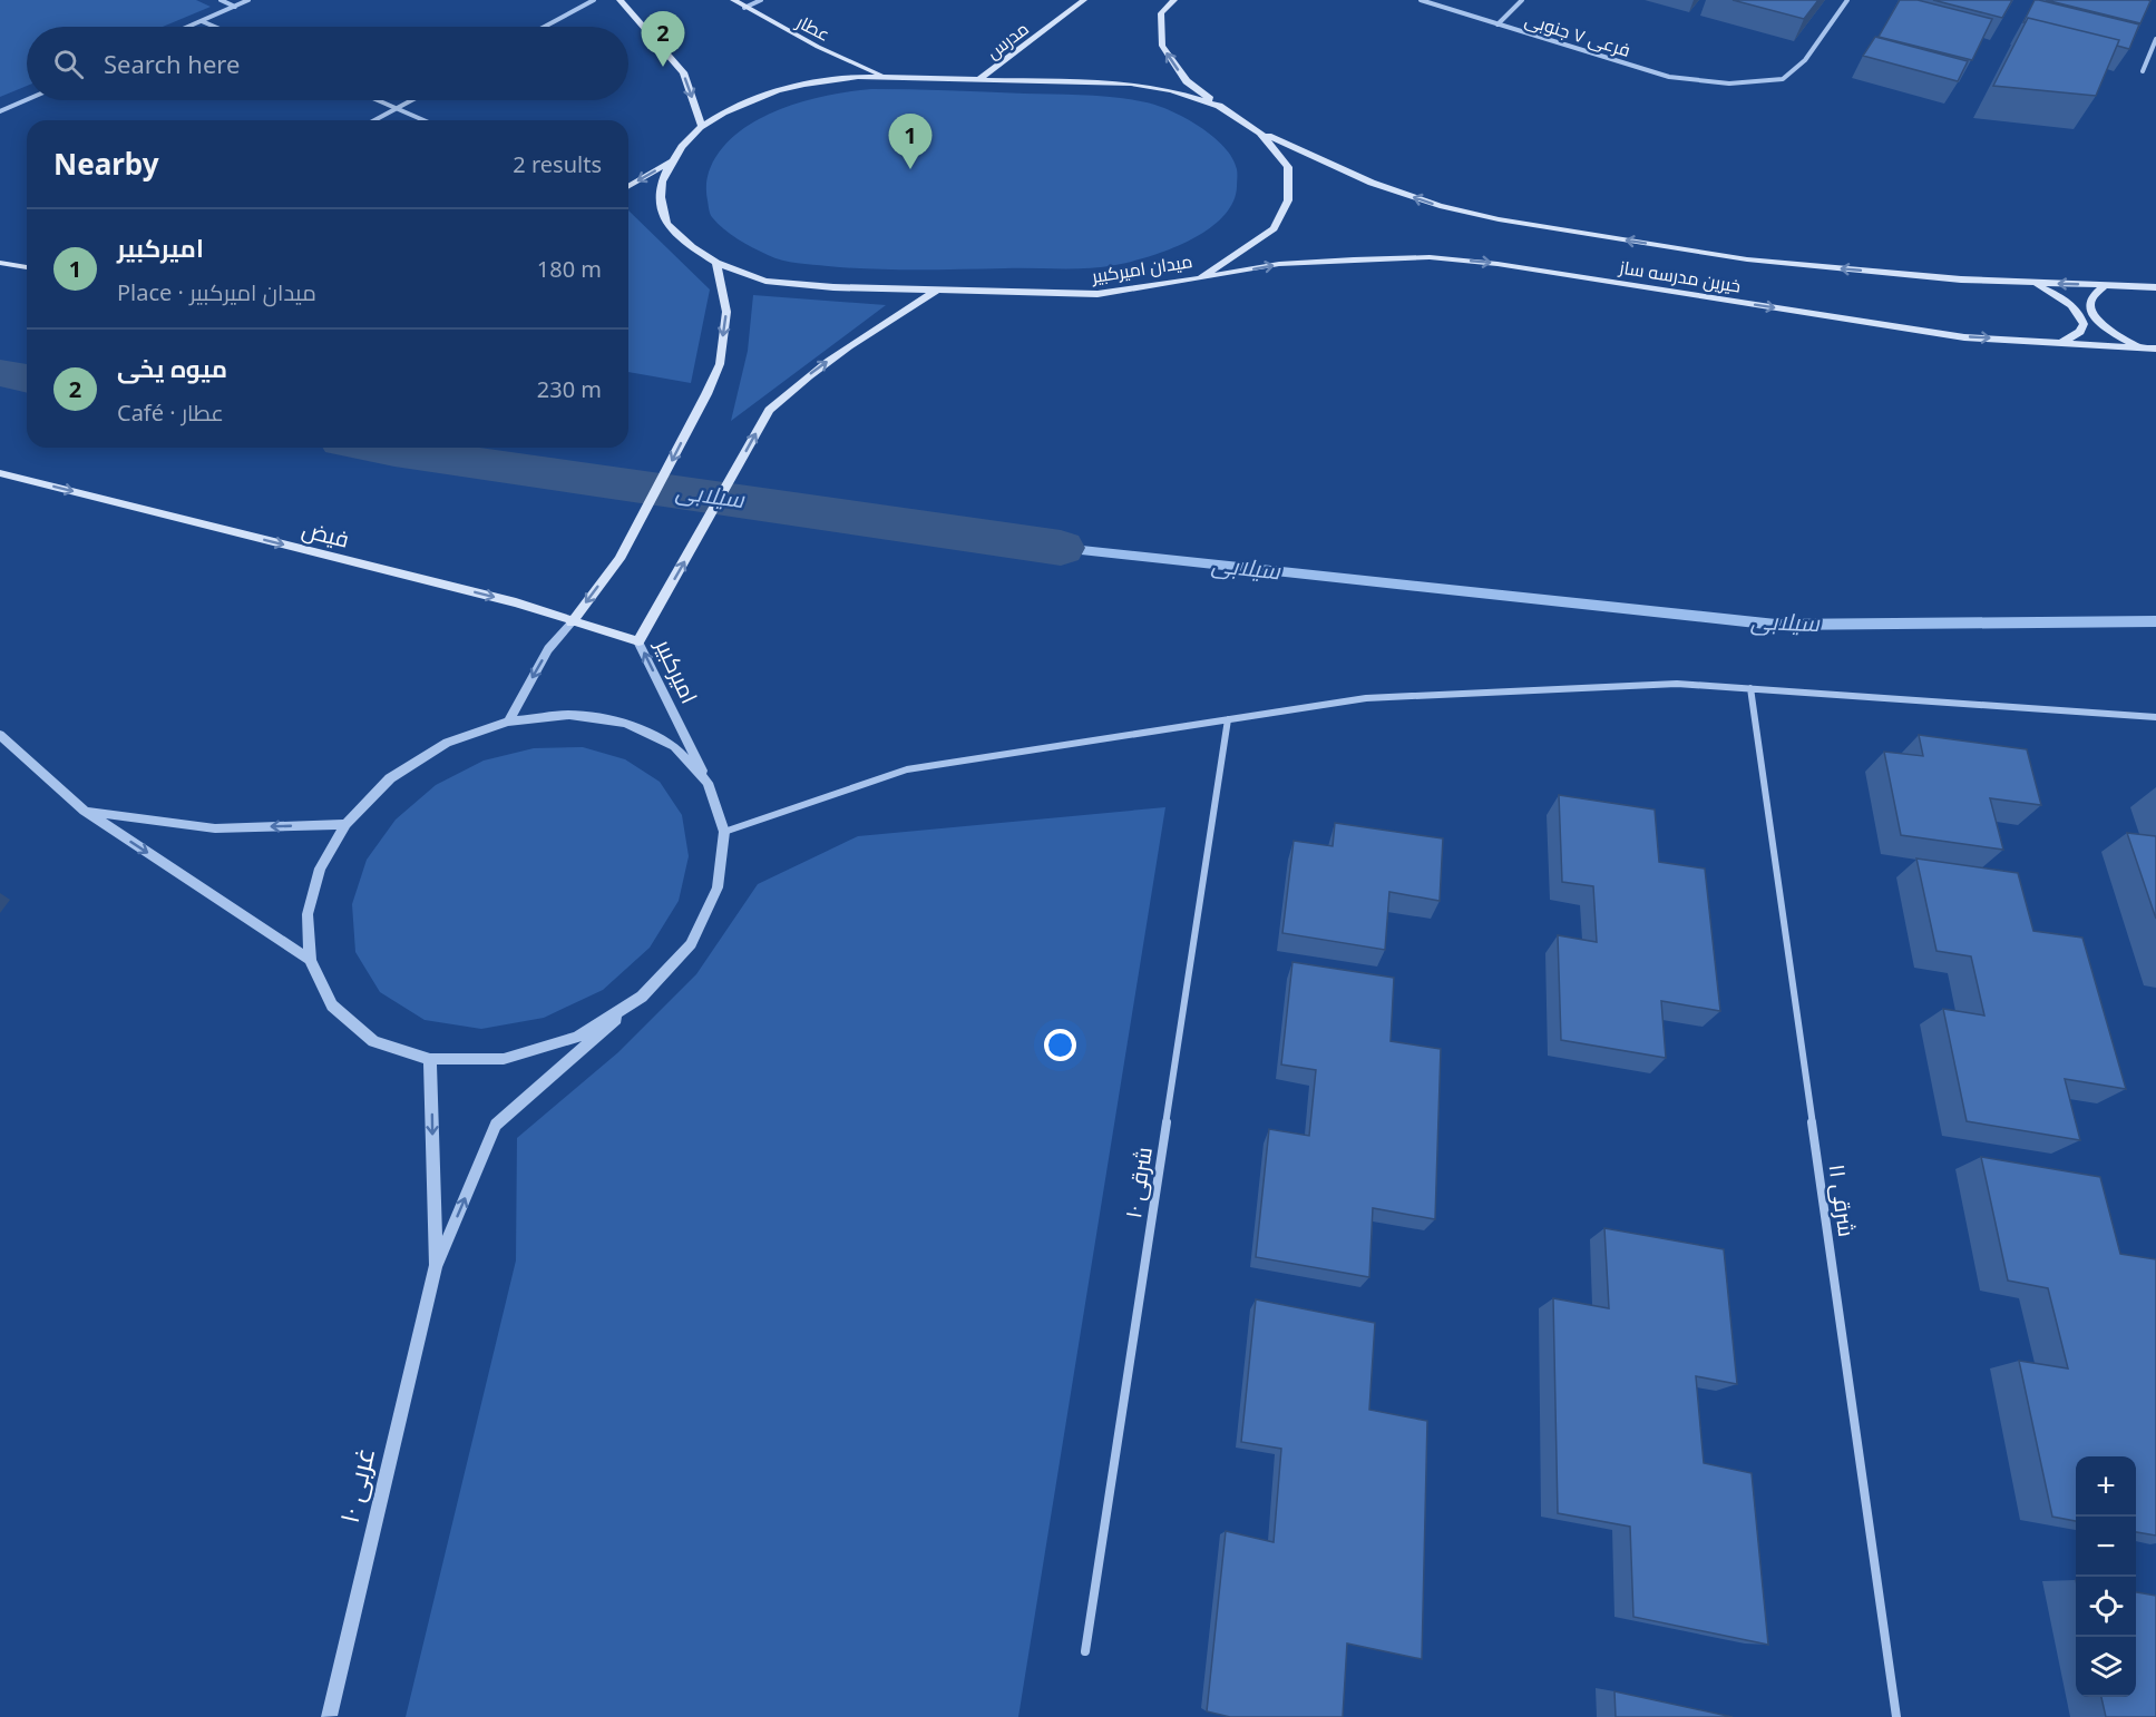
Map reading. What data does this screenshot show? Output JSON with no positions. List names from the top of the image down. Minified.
{"streets":{"main road":["عطار","مدرس","میدان امیرکبیر","خیرین مدرسه ساز","فیض","امیرکبیر"],"street":["فرعی ۷ جنوبی","۱۰ شرقی","۱۱ شرقی","۱۰ غربی"]},"crossings":[["عطار","میدان امیرکبیر"],["مدرس","میدان امیرکبیر"],["میدان امیرکبیر","خیرین مدرسه ساز"],["میدان امیرکبیر","امیرکبیر"],["فیض","امیرکبیر"]],"one_way":["فیض"],"water":["سیلابی"],"page":{"pins":["2","1"],"search":"Search here","heading":["Nearby","2 results"],"list":[{"mark":"1","name":"امیرکبیر","note":"Place · میدان امیرکبیر","value":"180 m"},{"mark":"2","name":"میوه یخی","note":"Café · عطار","value":"230 m"}],"map_buttons":["+","−"]}}
